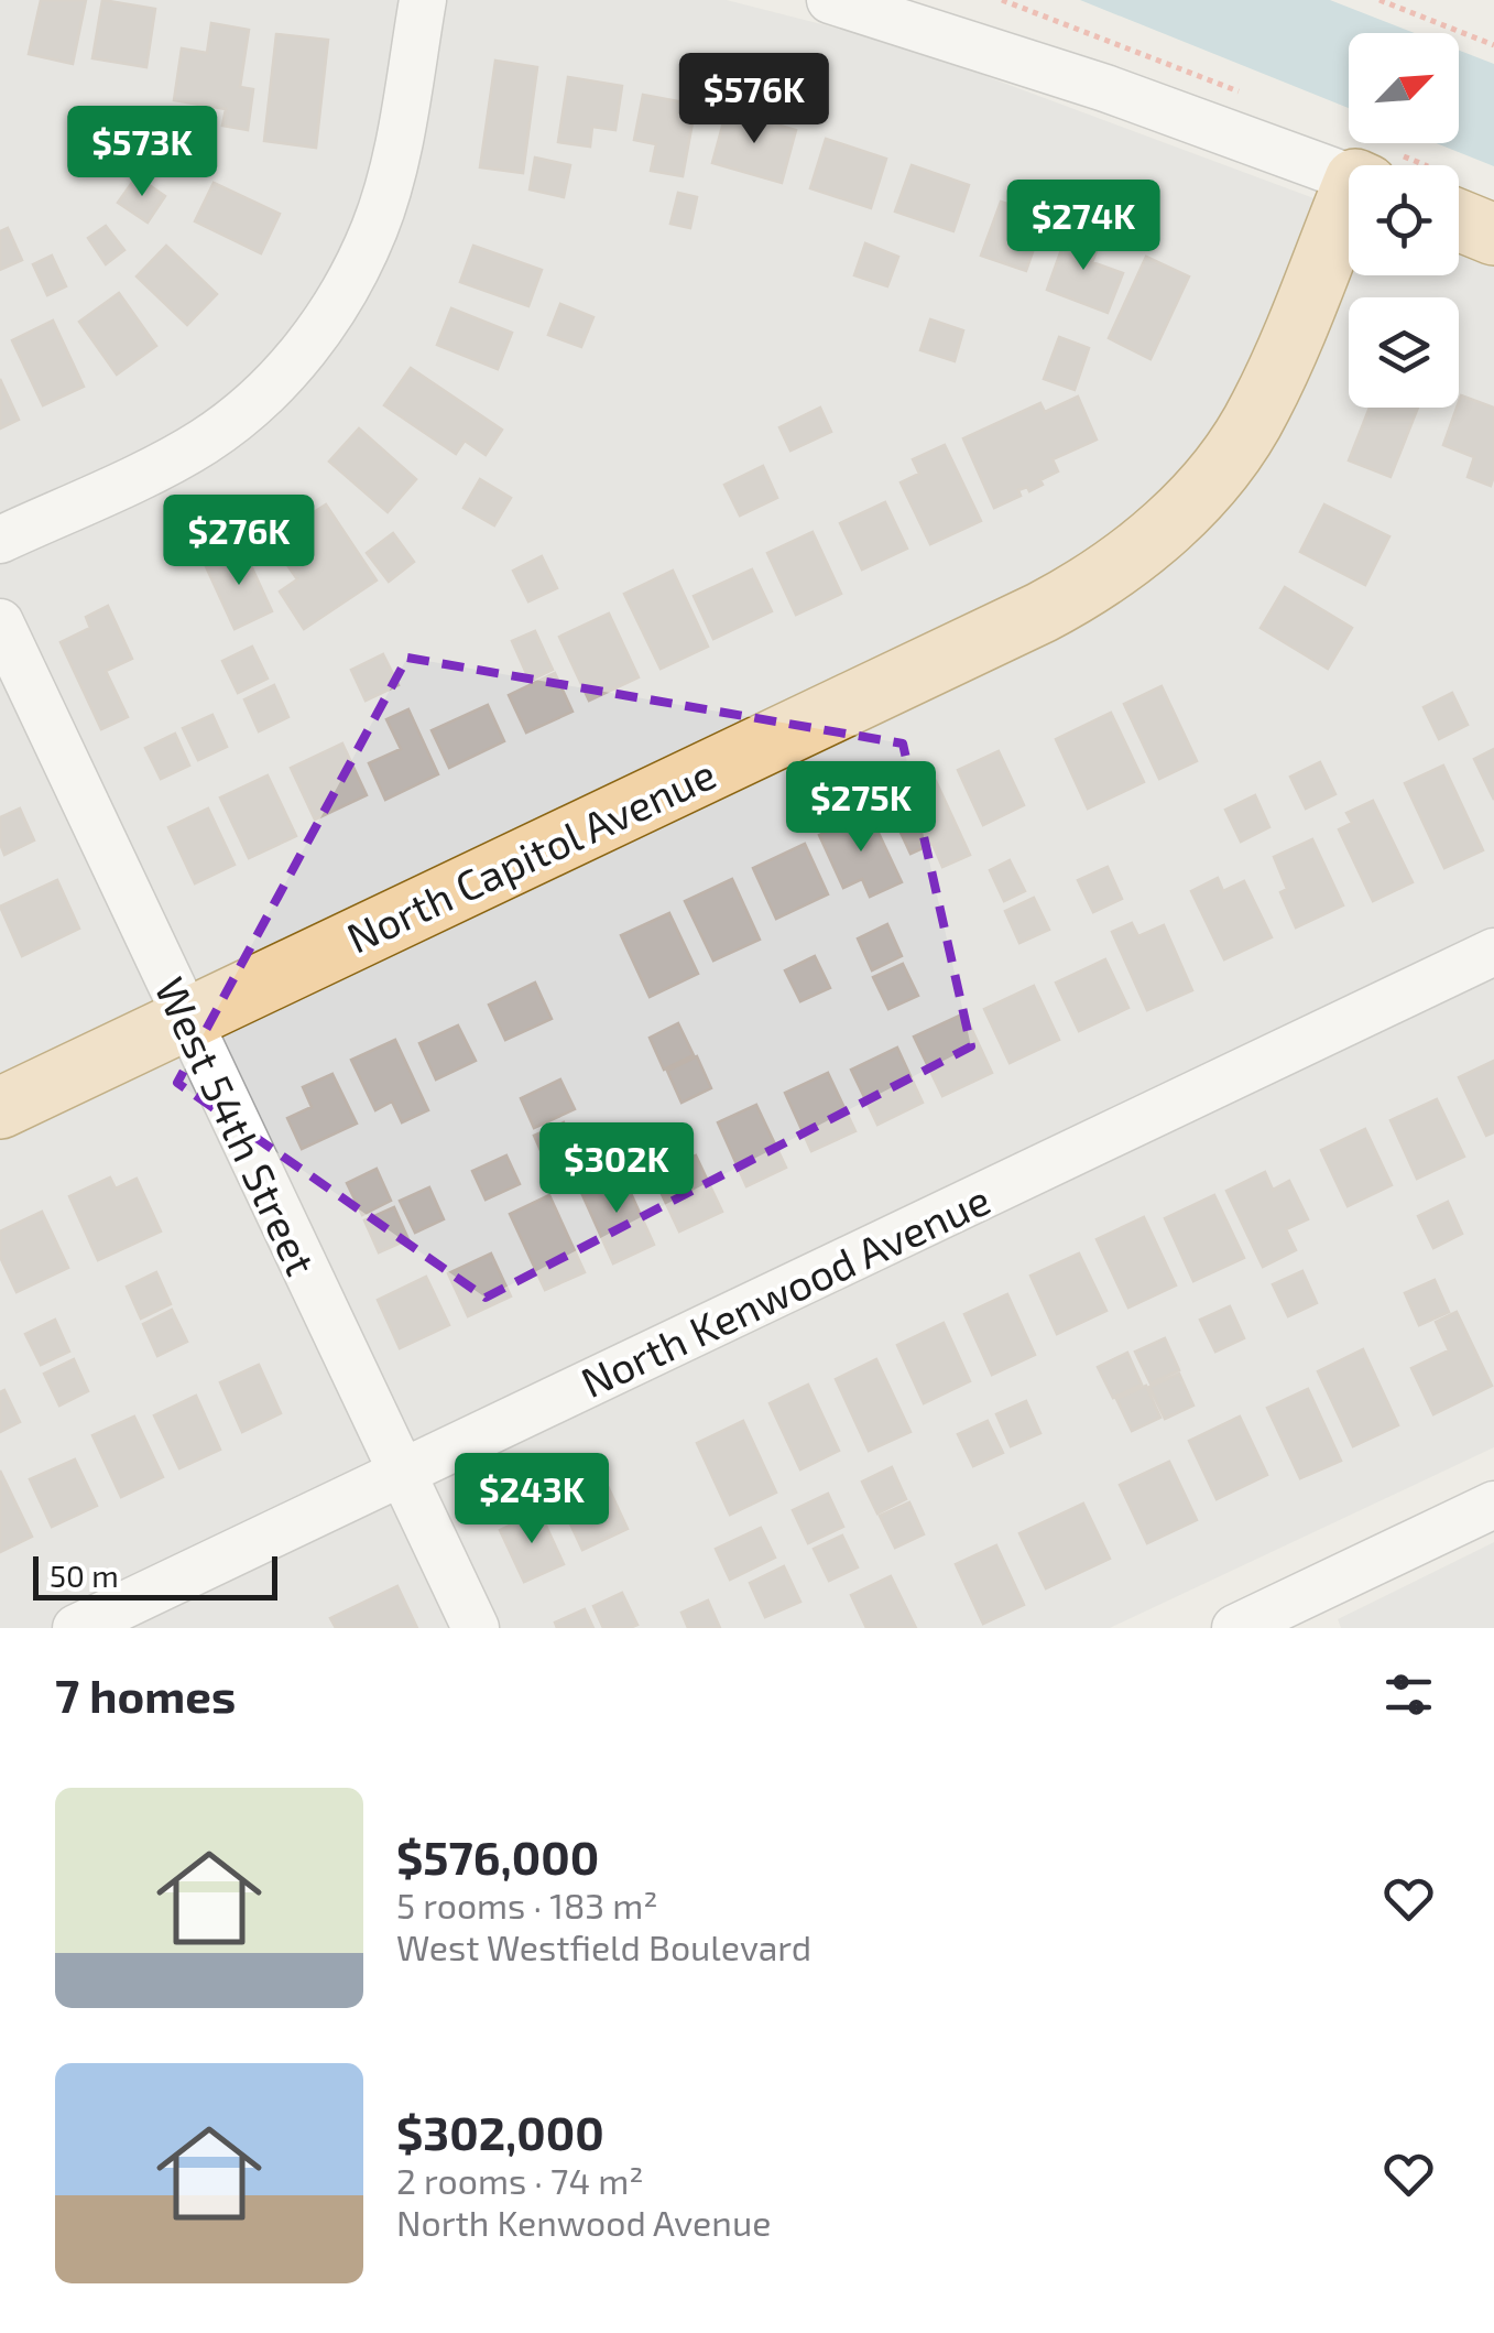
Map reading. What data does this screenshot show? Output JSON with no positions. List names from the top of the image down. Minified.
{"streets":{"main road":["North Capitol Avenue"],"street":["West 54th Street","North Kenwood Avenue"]},"crossings":[["North Capitol Avenue","West 54th Street"],["West 54th Street","North Kenwood Avenue"]],"scale_bar":"50 m","north":"top right","page":{"price":["$576K","$573K","$274K","$276K","$275K","$302K","$243K"],"scale":"50 m","heading":"7 homes","list":[{"name":"$576,000","note":"5 rooms · 183 m² · West Westfield Boulevard"},{"name":"$302,000","note":"2 rooms · 74 m² · North Kenwood Avenue"}]}}
